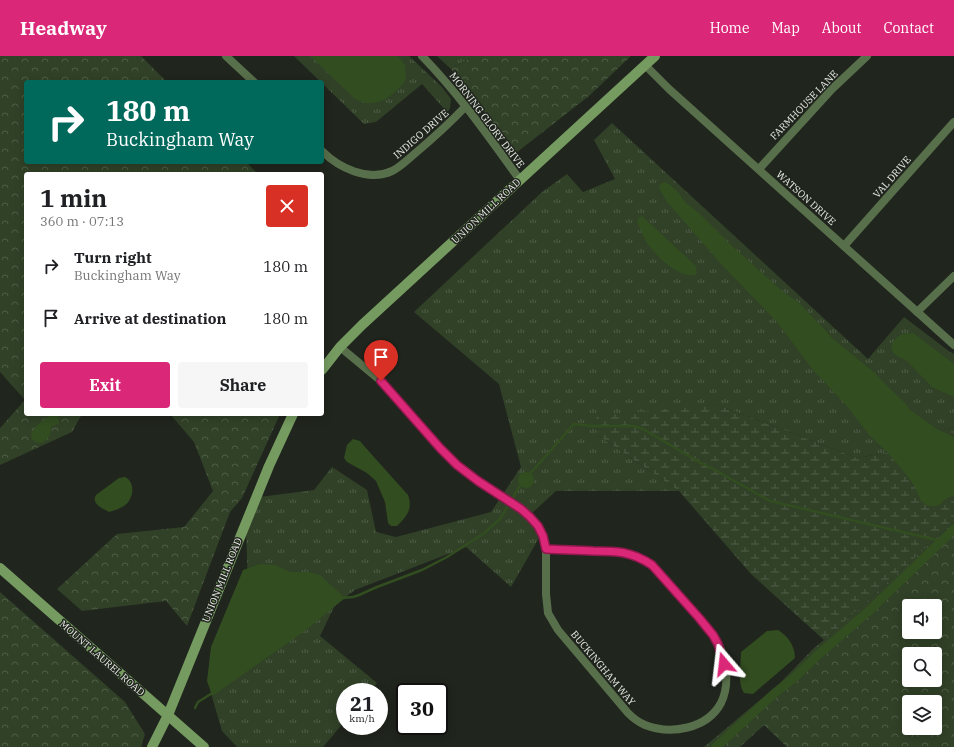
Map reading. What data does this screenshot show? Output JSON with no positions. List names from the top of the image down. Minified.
{"streets":{"street":["FARMHOUSE LANE","MORNING GLORY DRIVE","INDIGO DRIVE","VAL DRIVE","WATSON DRIVE","UNION MILL ROAD","MOUNT LAUREL ROAD","BUCKINGHAM WAY"]},"crossings":[["FARMHOUSE LANE","WATSON DRIVE"],["MORNING GLORY DRIVE","INDIGO DRIVE"],["MORNING GLORY DRIVE","UNION MILL ROAD"],["VAL DRIVE","WATSON DRIVE"],["WATSON DRIVE","UNION MILL ROAD"],["UNION MILL ROAD","MOUNT LAUREL ROAD"],["UNION MILL ROAD","BUCKINGHAM WAY"]],"page":{"header":"Headway","nav":["Home","Map","About","Contact"],"turn":["180 m","Buckingham Way"],"heading":["1 min","360 m · 07:13"],"list":[{"name":"Turn right","note":"Buckingham Way","value":"180 m"},{"name":"Arrive at destination","value":"180 m"}],"buttons":["Exit","Share"],"speed":"21 km/h","limit":"30"}}
